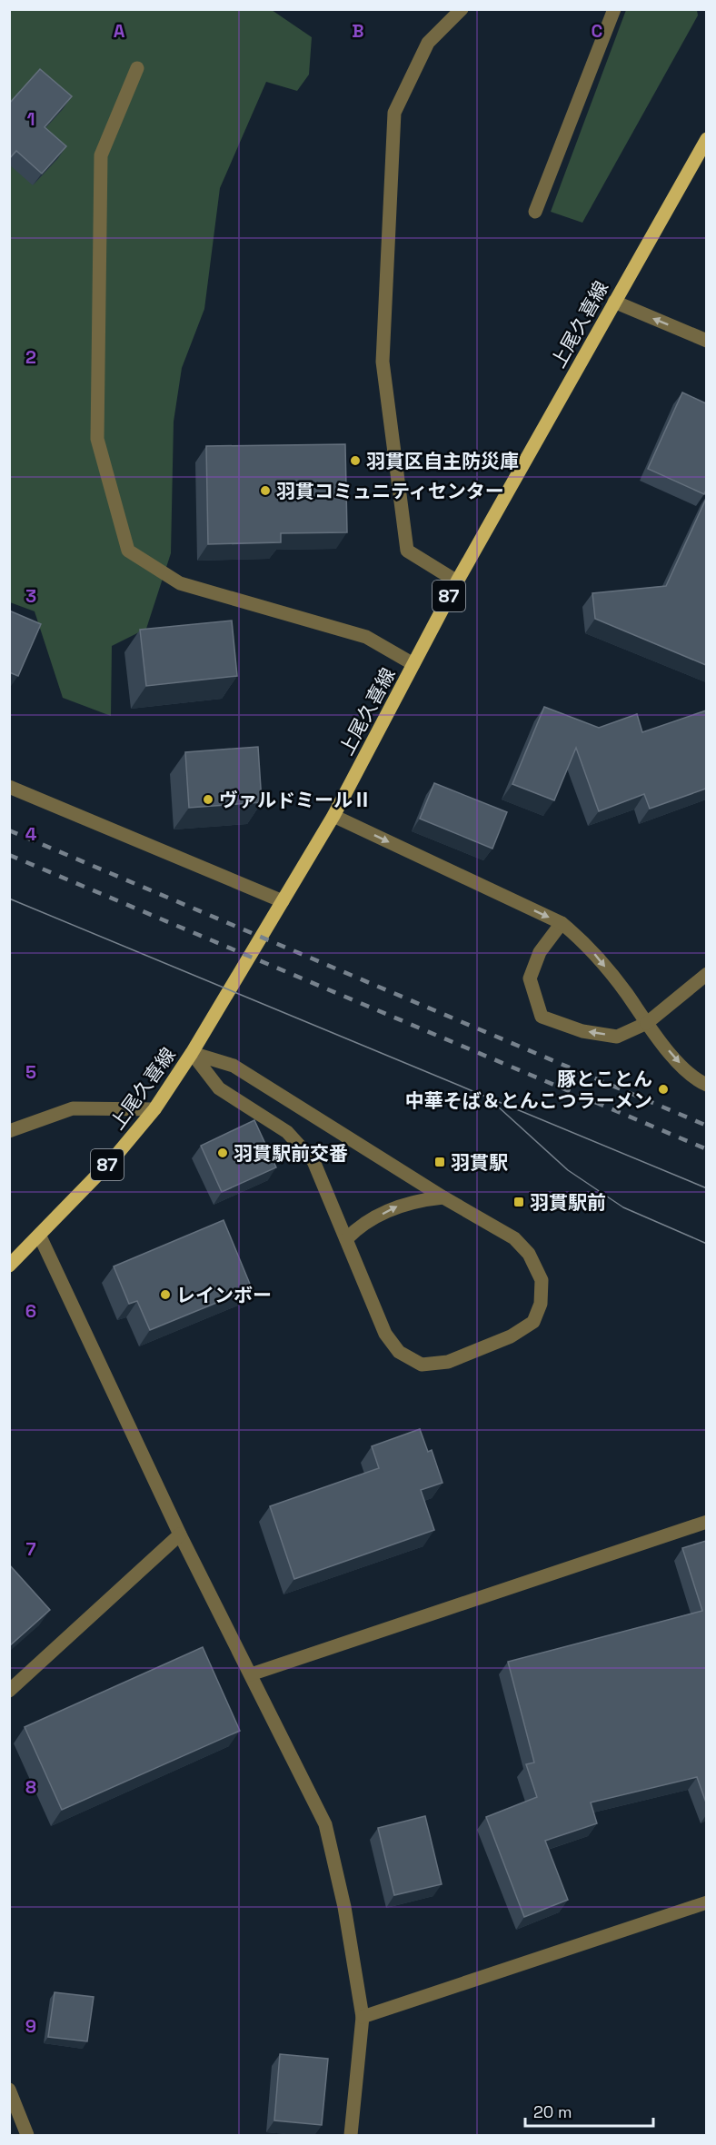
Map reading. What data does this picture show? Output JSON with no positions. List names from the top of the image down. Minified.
{"streets":{"main road":["上尾久喜線","87"]},"places":{"other":["羽貫区自主防災庫","羽貫コミュニティセンター","ヴァルドミールⅡ","豚とことん 中華そば＆とんこつラーメン","羽貫駅前交番","レインボー"],"transit":["羽貫駅","羽貫駅前"]},"scale_bar":"20 m","grid":{"columns":["A","B","C"],"rows":["1","2","3","4","5","6","7","8","9"]}}
